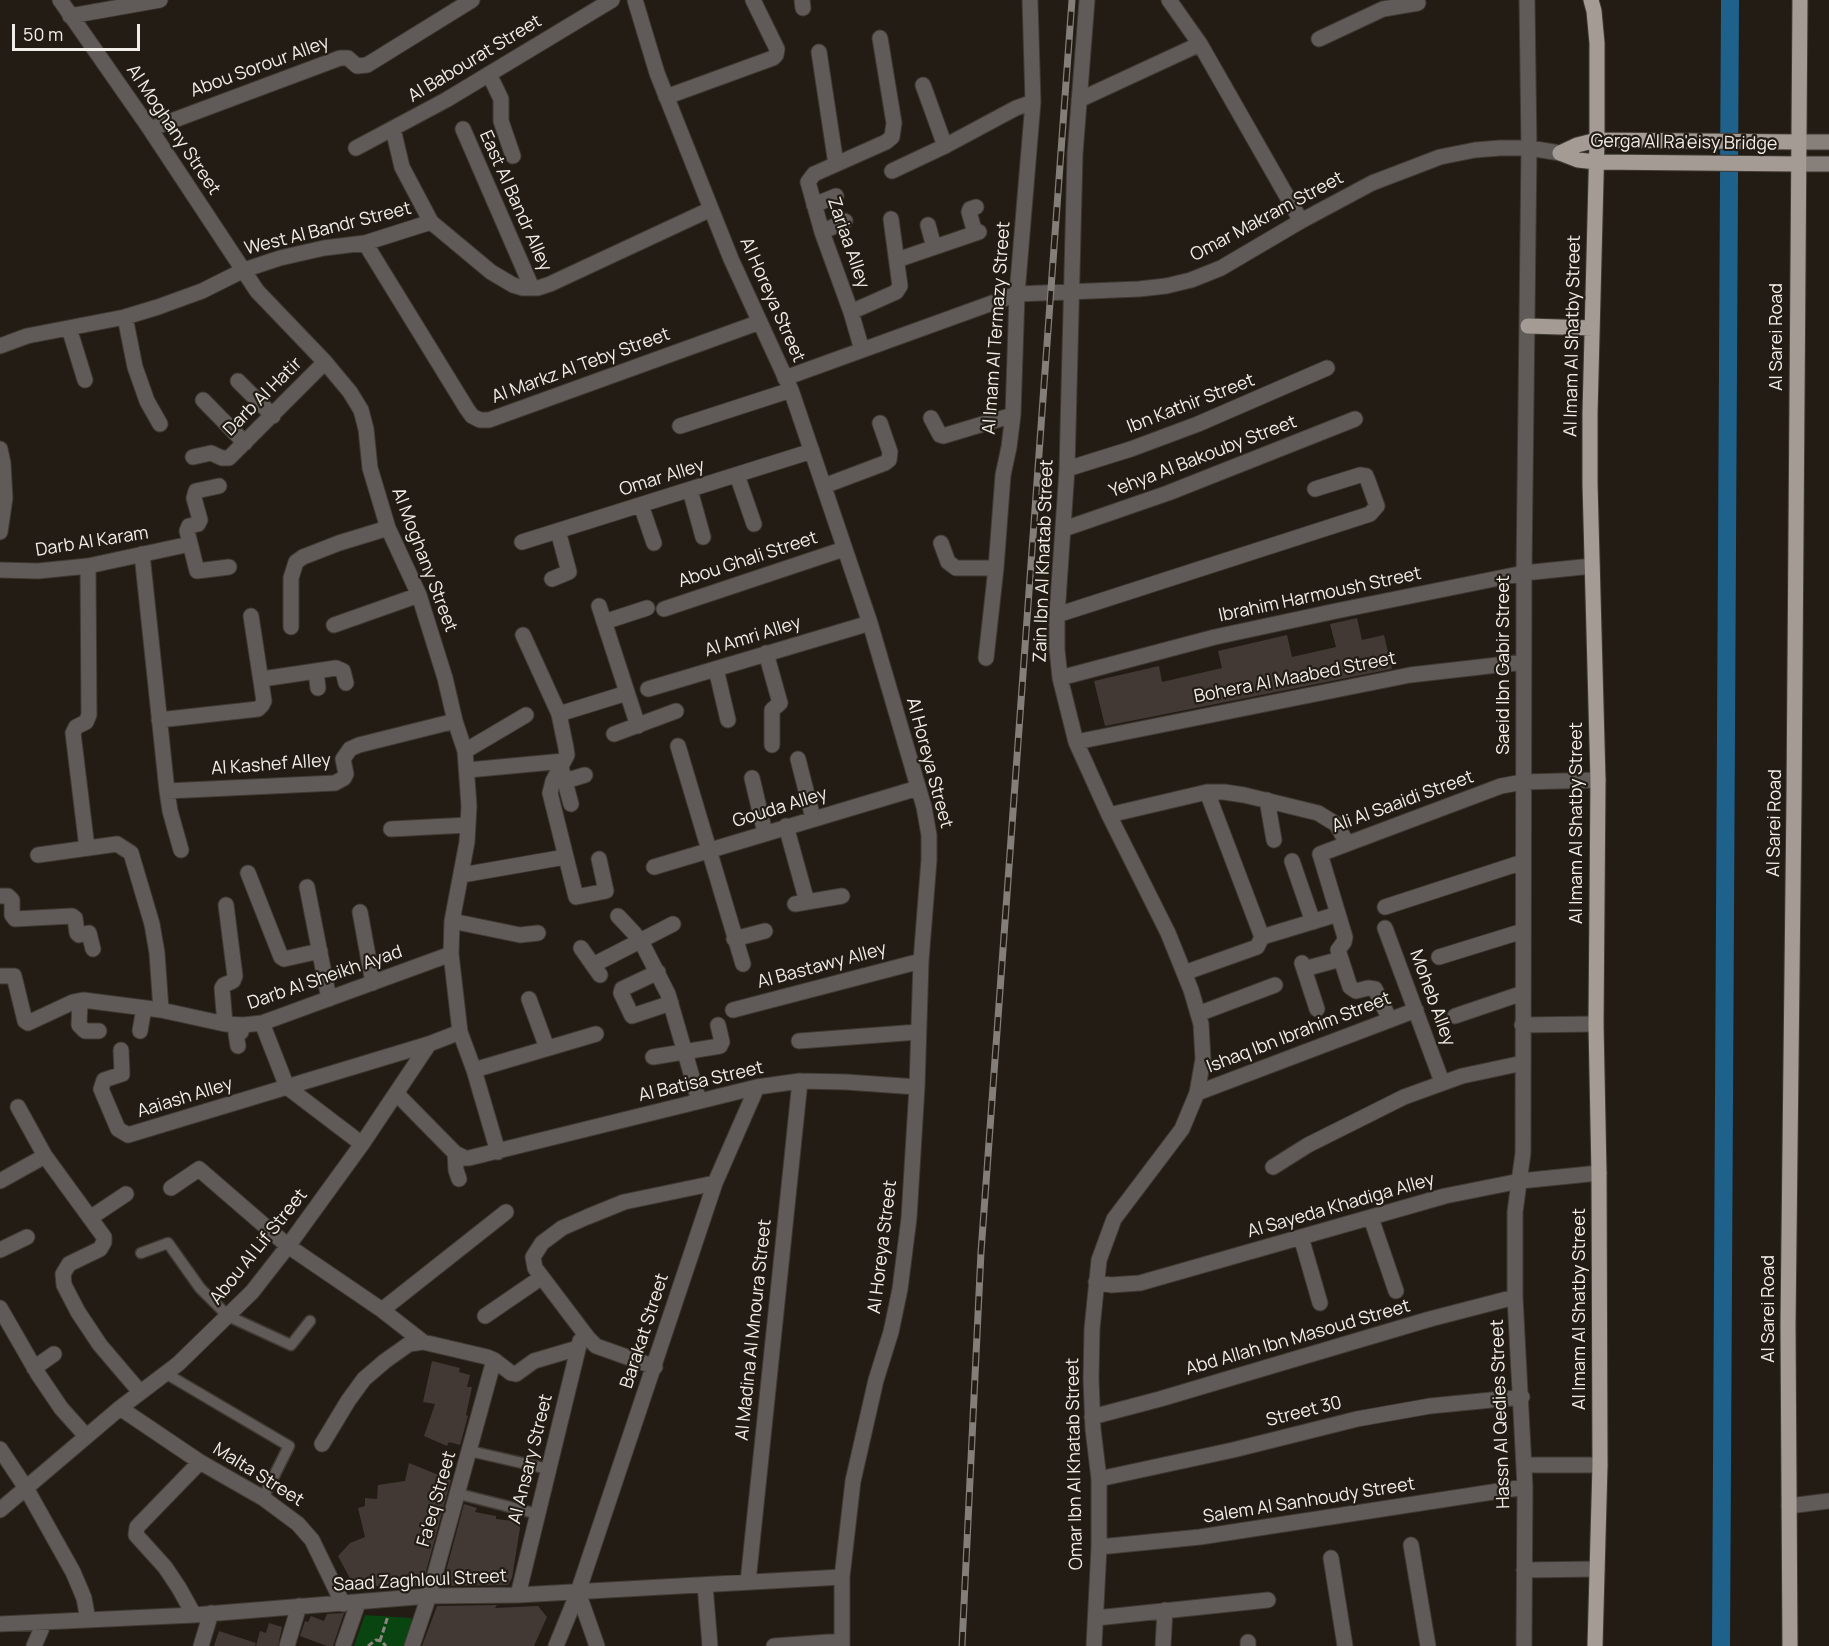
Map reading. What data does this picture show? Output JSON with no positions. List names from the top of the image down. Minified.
{"streets":{"main road":["Gerga Al Ra'eisy Bridge","Al Imam Al Shatby Street","Al Sarei Road"],"street":["Al Babourat Street","Abou Sorour Alley","Al Moghany Street","East Al Bandr Alley","Omar Makram Street","West Al Bandr Street","Zariaa Alley","Al Horeya Street","Al Imam Al Termazy Street","Al Markz Al Teby Street","Darb Al Hatir","Ibn Kathir Street","Yehya Al Bakouby Street","Omar Alley","Darb Al Karam","Abou Ghali Street","Zain Ibn Al Khatab Street","Ibrahim Harmoush Street","Al Amri Alley","Saeid Ibn Gabir Street","Bohera Al Maabed Street","Al Kashef Alley","Ali Al Saaidi Street","Gouda Alley","Al Bastawy Alley","Darb Al Sheikh Ayad","Moheb Alley","Ishaq Ibn Ibrahim Street","Al Batisa Street","Aaiash Alley","Al Sayeda Khadiga Alley","Abou Al Lif Street","Al Madina Al Mnoura Street","Barakat Street","Abd Allah Ibn Masoud Street","Street 30","Hassn Al Qedies Street","Al Ansary Street","Omar Ibn Al Khatab Street","Malta Street","Fa'eq Street","Salem Al Sanhoudy Street","Saad Zaghloul Street"]},"crossings":[["Abou Sorour Alley","Al Moghany Street"],["Al Moghany Street","West Al Bandr Street"],["Al Moghany Street","Darb Al Hatir"],["Al Moghany Street","Al Kashef Alley"],["Al Moghany Street","Darb Al Sheikh Ayad"],["Al Moghany Street","Al Batisa Street"],["Gerga Al Ra'eisy Bridge","Omar Makram Street"],["Gerga Al Ra'eisy Bridge","Al Imam Al Shatby Street"],["Gerga Al Ra'eisy Bridge","Al Sarei Road"],["East Al Bandr Alley","West Al Bandr Street"],["Omar Makram Street","Zariaa Alley"],["Omar Makram Street","Al Horeya Street"],["Omar Makram Street","Al Imam Al Termazy Street"],["Omar Makram Street","Zain Ibn Al Khatab Street"],["Omar Makram Street","Saeid Ibn Gabir Street"],["West Al Bandr Street","Al Markz Al Teby Street"],["Al Horeya Street","Al Markz Al Teby Street"],["Al Horeya Street","Omar Alley"],["Al Horeya Street","Abou Ghali Street"],["Al Horeya Street","Al Amri Alley"],["Al Horeya Street","Gouda Alley"],["Al Horeya Street","Al Bastawy Alley"],["Al Horeya Street","Al Batisa Street"],["Al Horeya Street","Saad Zaghloul Street"],["Al Imam Al Shatby Street","Ibrahim Harmoush Street"],["Al Imam Al Shatby Street","Ali Al Saaidi Street"],["Al Imam Al Shatby Street","Al Sayeda Khadiga Alley"],["Ibn Kathir Street","Zain Ibn Al Khatab Street"],["Yehya Al Bakouby Street","Zain Ibn Al Khatab Street"],["Zain Ibn Al Khatab Street","Ibrahim Harmoush Street"],["Zain Ibn Al Khatab Street","Bohera Al Maabed Street"],["Zain Ibn Al Khatab Street","Ishaq Ibn Ibrahim Street"],["Zain Ibn Al Khatab Street","Al Sayeda Khadiga Alley"],["Zain Ibn Al Khatab Street","Omar Ibn Al Khatab Street"],["Ibrahim Harmoush Street","Saeid Ibn Gabir Street"],["Saeid Ibn Gabir Street","Bohera Al Maabed Street"],["Saeid Ibn Gabir Street","Ali Al Saaidi Street"],["Saeid Ibn Gabir Street","Al Sayeda Khadiga Alley"],["Saeid Ibn Gabir Street","Hassn Al Qedies Street"],["Moheb Alley","Ishaq Ibn Ibrahim Street"],["Al Batisa Street","Al Madina Al Mnoura Street"],["Al Batisa Street","Barakat Street"],["Al Sayeda Khadiga Alley","Hassn Al Qedies Street"],["Al Sayeda Khadiga Alley","Omar Ibn Al Khatab Street"],["Abou Al Lif Street","Malta Street"],["Al Madina Al Mnoura Street","Saad Zaghloul Street"],["Barakat Street","Saad Zaghloul Street"],["Abd Allah Ibn Masoud Street","Hassn Al Qedies Street"],["Abd Allah Ibn Masoud Street","Omar Ibn Al Khatab Street"],["Street 30","Hassn Al Qedies Street"],["Street 30","Omar Ibn Al Khatab Street"],["Hassn Al Qedies Street","Salem Al Sanhoudy Street"],["Al Ansary Street","Saad Zaghloul Street"],["Omar Ibn Al Khatab Street","Salem Al Sanhoudy Street"],["Malta Street","Saad Zaghloul Street"],["Fa'eq Street","Saad Zaghloul Street"]],"scale_bar":"50 m"}
